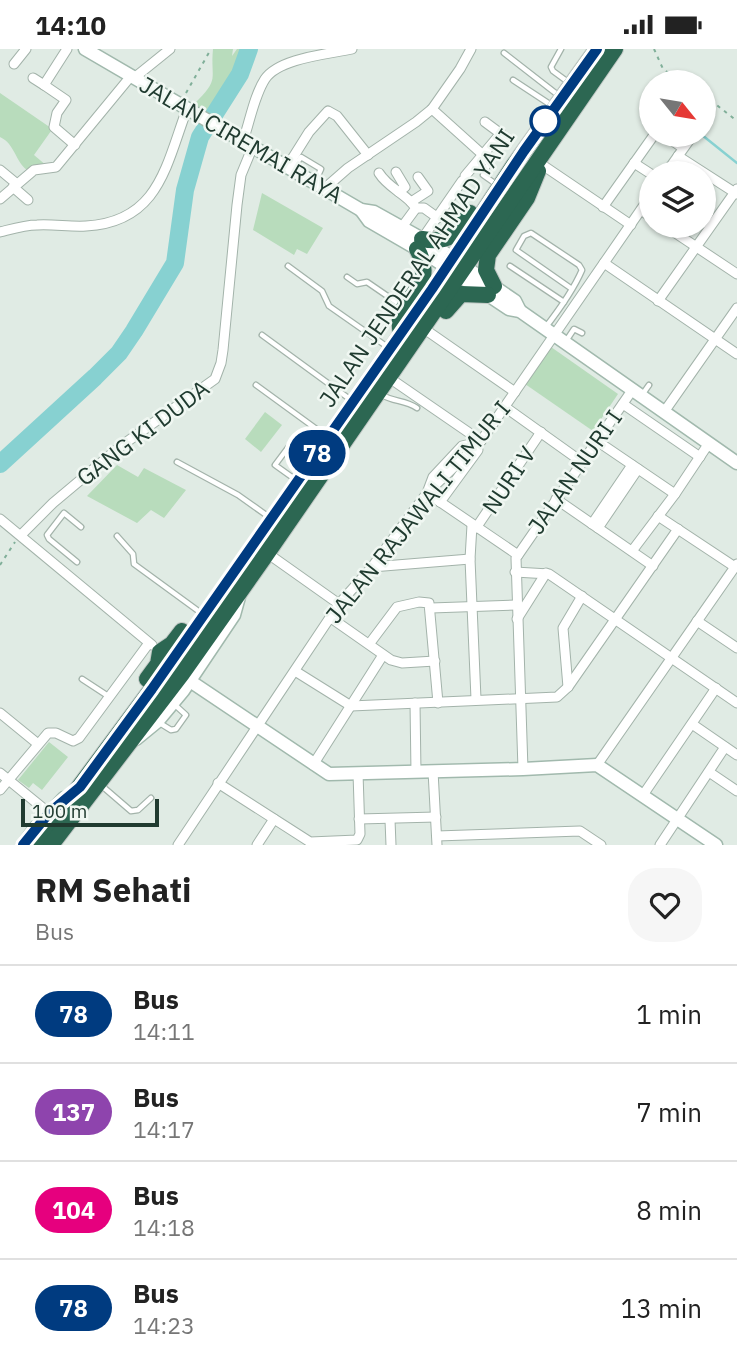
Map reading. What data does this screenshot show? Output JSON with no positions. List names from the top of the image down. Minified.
{"streets":{"highway":["JALAN JENDERAL AHMAD YANI"],"street":["JALAN CIREMAI RAYA","GANG KI DUDA","JALAN NURI I","NURI V","JALAN RAJAWALI TIMUR I"]},"crossings":[["JALAN CIREMAI RAYA","JALAN JENDERAL AHMAD YANI"],["JALAN CIREMAI RAYA","GANG KI DUDA"],["JALAN CIREMAI RAYA","JALAN NURI I"],["JALAN CIREMAI RAYA","JALAN RAJAWALI TIMUR I"]],"lines":["bus line 78"],"scale_bar":"100 m","north":"bottom right","page":{"status":"14:10","on_map":"78","scale":"100 m","heading":["RM Sehati","Bus"],"list":[{"mark":"78","name":"Bus","note":"14:11","value":"1 min"},{"mark":"137","name":"Bus","note":"14:17","value":"7 min"},{"mark":"104","name":"Bus","note":"14:18","value":"8 min"},{"mark":"78","name":"Bus","note":"14:23","value":"13 min"}]}}
